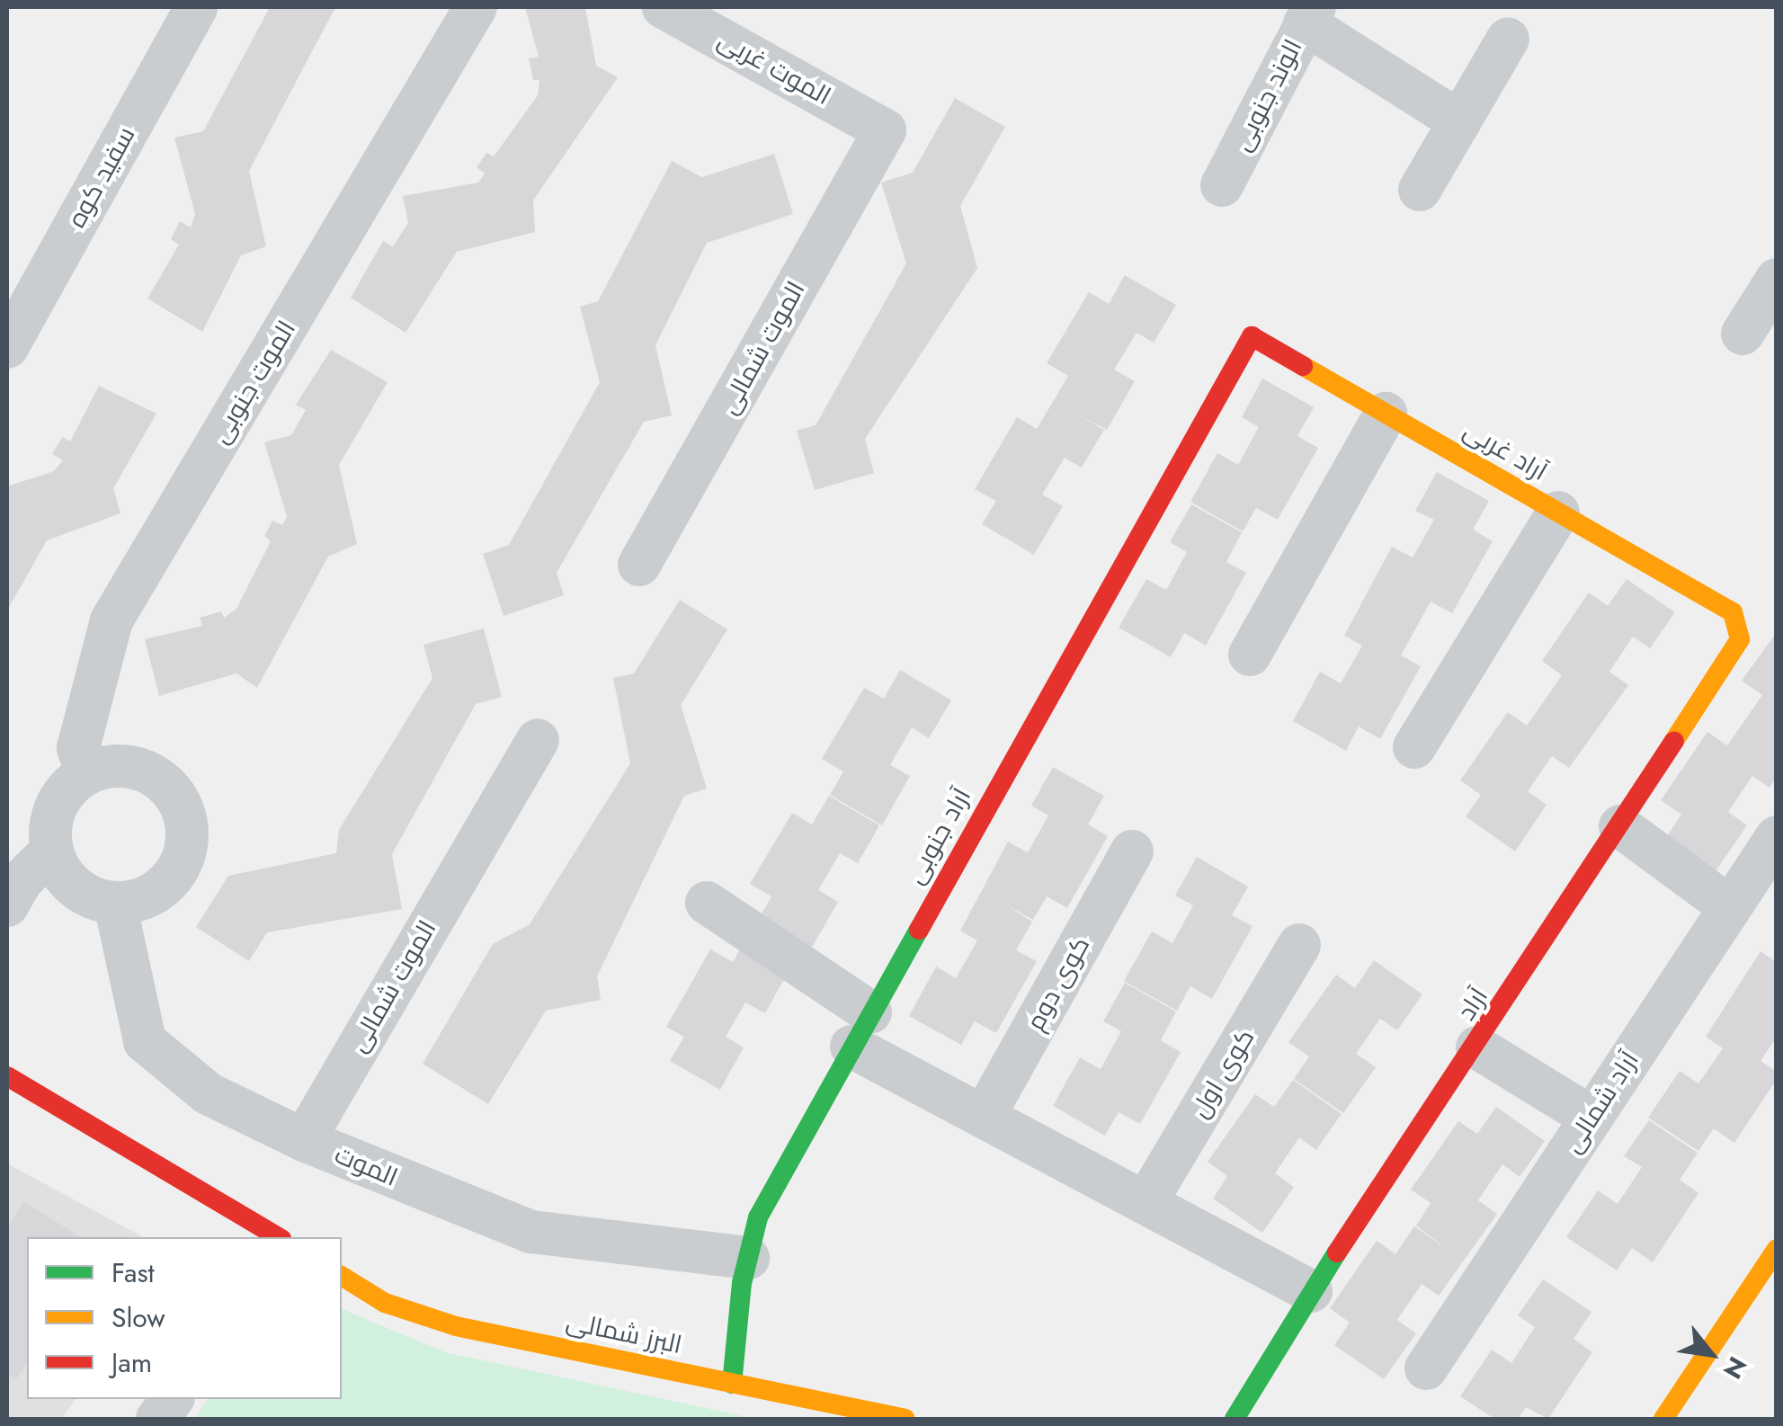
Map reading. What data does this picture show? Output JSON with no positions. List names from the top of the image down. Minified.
{"streets":{"street":["الموت غربی","الوند جنوبی","سفید کوه","الموت شمالی","الموت جنوبی","آراد غربی","آراد جنوبی","کوی دوم","آراد","کوی اول","آراد شمالی","الموت","البرز شمالی"]},"crossings":[["الموت غربی","الموت شمالی"],["الموت شمالی","الموت"],["الموت جنوبی","الموت"],["آراد غربی","آراد جنوبی"],["آراد غربی","آراد"],["آراد جنوبی","الموت"],["آراد جنوبی","البرز شمالی"]],"legend":["Fast","Slow","Jam"],"north":"bottom right"}
